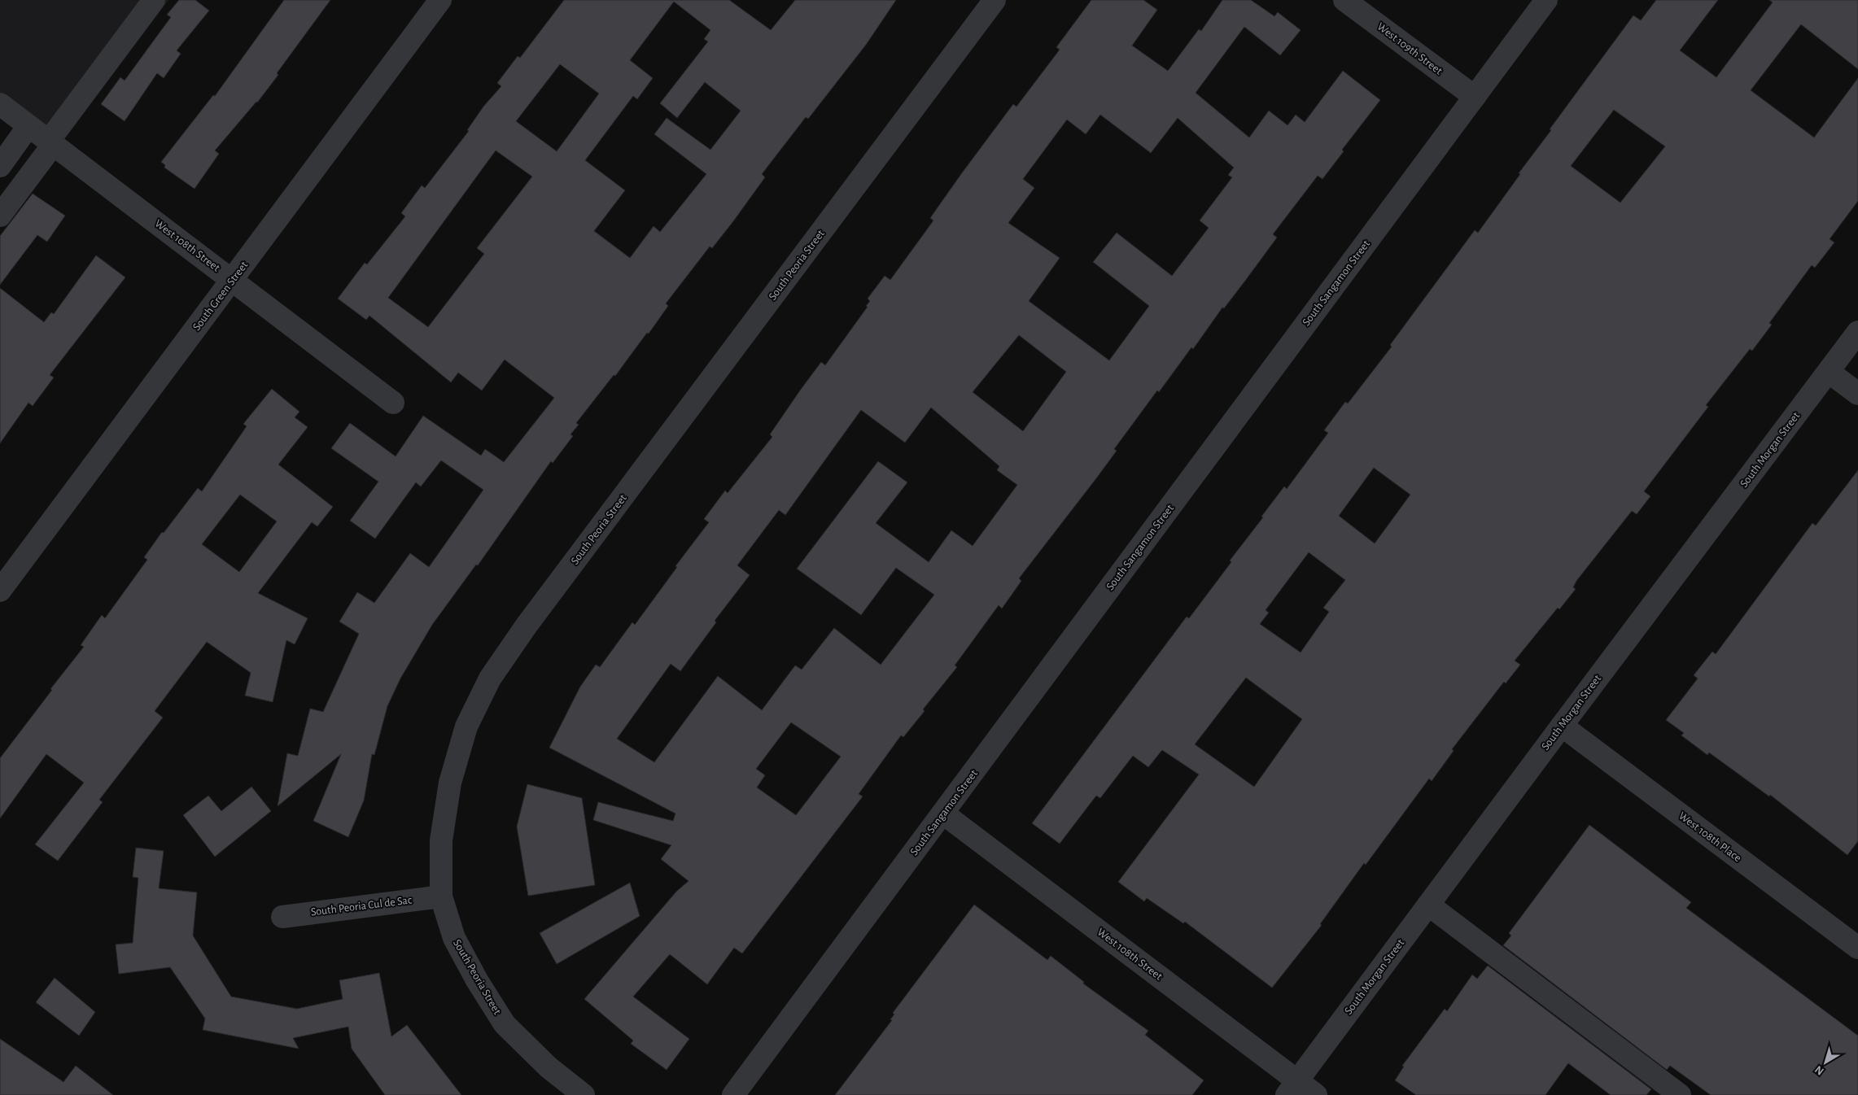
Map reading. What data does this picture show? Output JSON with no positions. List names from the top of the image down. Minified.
{"streets":{"street":["West 109th Street","West 108th Street","South Peoria Street","South Sangamon Street","South Green Street","South Morgan Street","West 108th Place","South Peoria Cul de Sac"]},"crossings":[["West 109th Street","South Sangamon Street"],["West 108th Street","South Sangamon Street"],["West 108th Street","South Green Street"],["West 108th Street","South Morgan Street"],["South Peoria Street","South Peoria Cul de Sac"],["South Morgan Street","West 108th Place"]],"north":"bottom left"}
